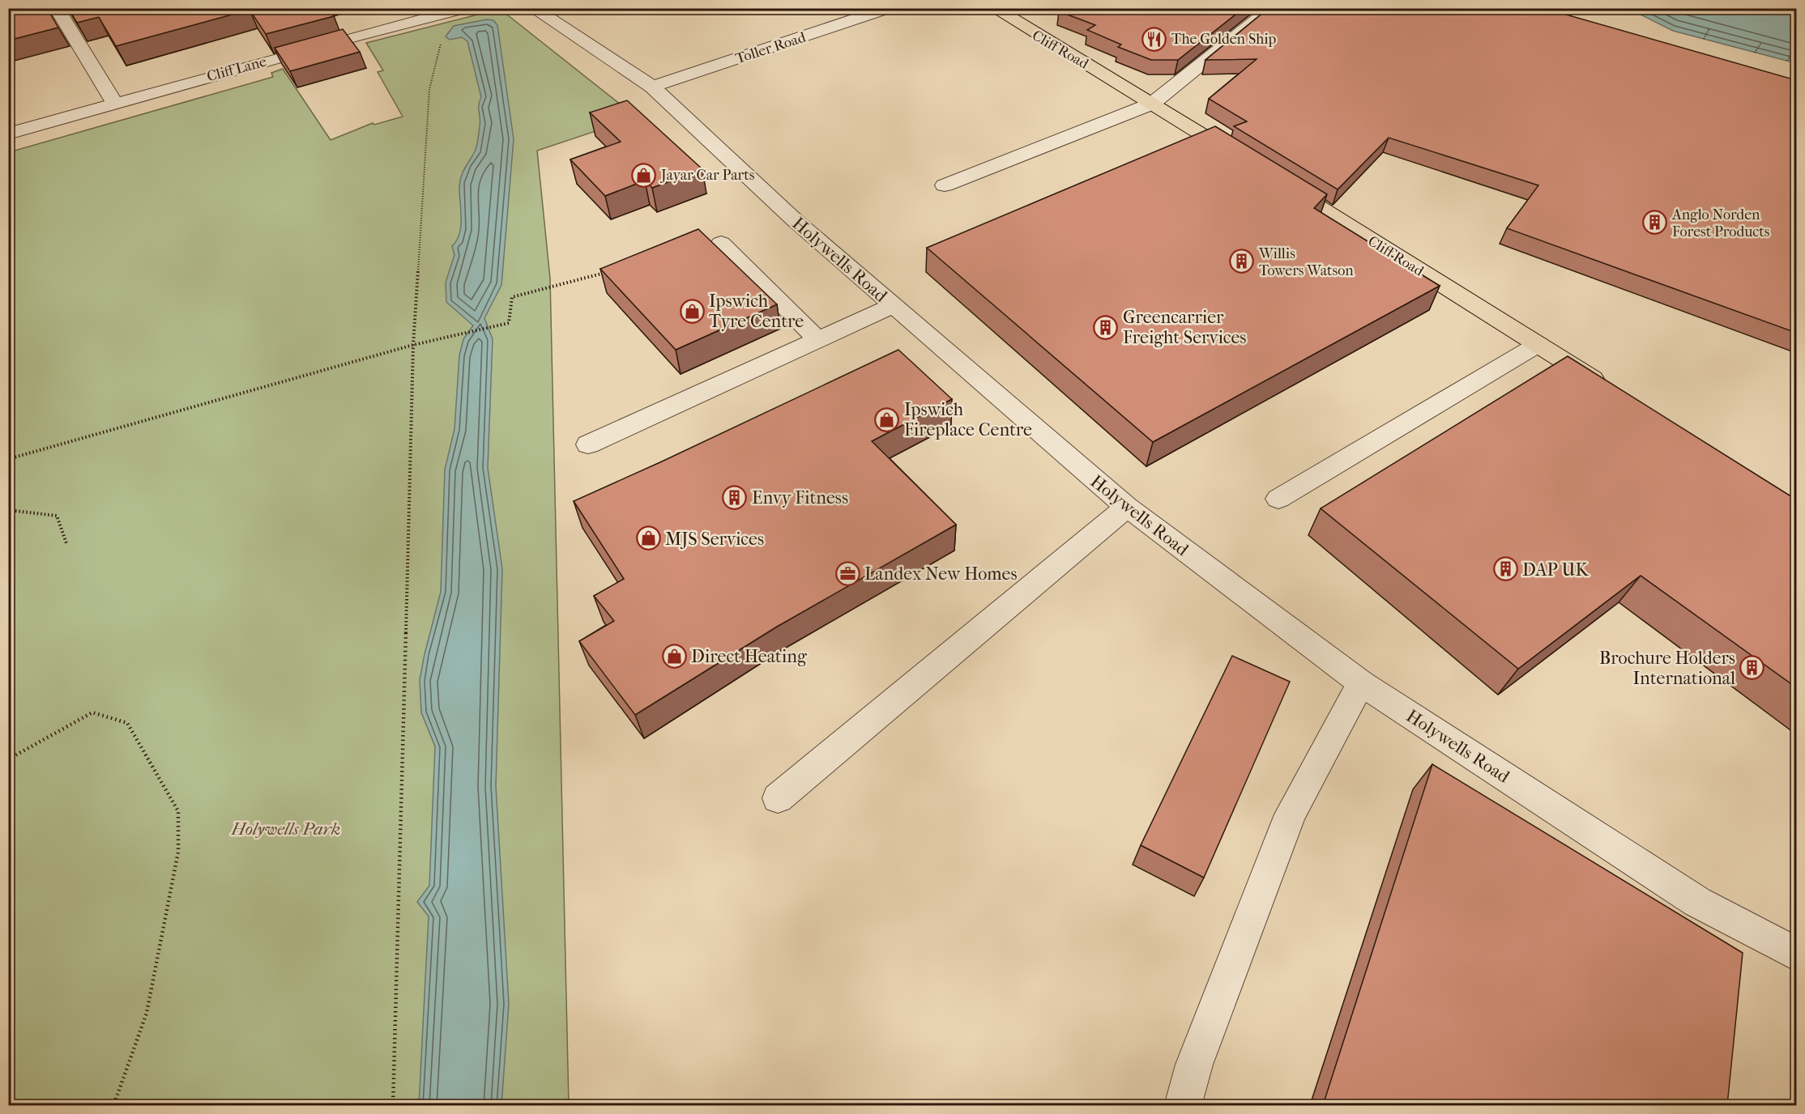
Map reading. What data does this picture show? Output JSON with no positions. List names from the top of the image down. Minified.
{"streets":{"main road":["Cliff Road"],"street":["Toller Road","Cliff Lane","Holywells Road"]},"crossings":[["Toller Road","Holywells Road"]],"parks":["Holywells Park"],"places":{"restaurant":["The Golden Ship"],"shop":["Jayar Car Parts","Ipswich Tyre Centre","Ipswich Fireplace Centre","MJS Services","Direct Heating"],"building":["Anglo Norden Forest Products","Willis Towers Watson","Greencarrier Freight Services","Envy Fitness","DAP UK","Brochure Holders International"],"office":["Landex New Homes"]}}
